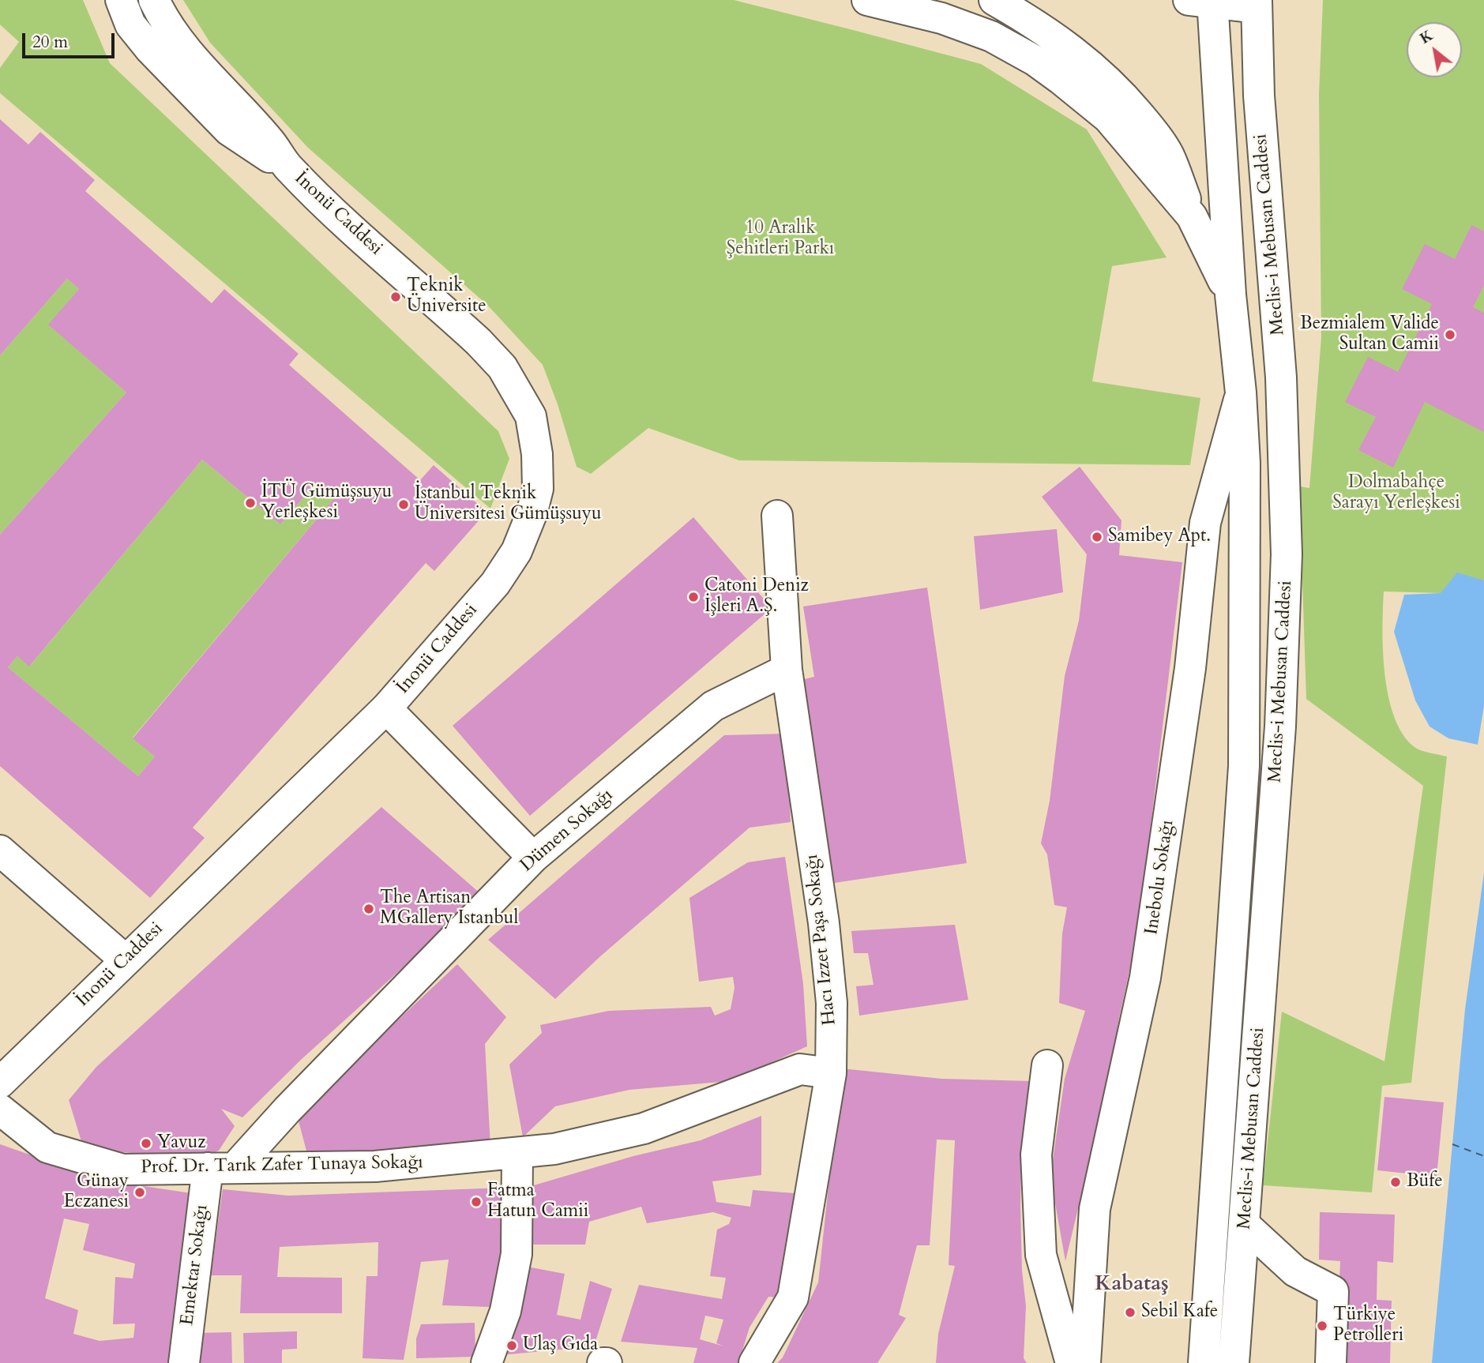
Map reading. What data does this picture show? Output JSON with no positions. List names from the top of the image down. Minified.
{"streets":{"main road":["İnonü Caddesi","Meclis-i Mebusan Caddesi","Dümen Sokağı","Inebolu Sokağı","Hacı Izzet Paşa Sokağı","Prof. Dr. Tarık Zafer Tunaya Sokağı","Emektar Sokağı"]},"crossings":[["Meclis-i Mebusan Caddesi","Inebolu Sokağı"],["Dümen Sokağı","Hacı Izzet Paşa Sokağı"],["Dümen Sokağı","Prof. Dr. Tarık Zafer Tunaya Sokağı"],["Dümen Sokağı","Emektar Sokağı"],["Hacı Izzet Paşa Sokağı","Prof. Dr. Tarık Zafer Tunaya Sokağı"],["Prof. Dr. Tarık Zafer Tunaya Sokağı","Emektar Sokağı"]],"districts":["Kabataş"],"parks":["10 Aralık Şehitleri Parkı","Dolmabahçe Sarayı Yerleşkesi"],"places":["Teknik Üniversite","Bezmialem Valide Sultan Camii","İTÜ Gümüşsuyu Yerleşkesi","İstanbul Teknik Üniversitesi Gümüşsuyu","Samibey Apt.","Catoni Deniz İşleri A.Ş.","The Artisan MGallery Istanbul","Yavuz","Büfe","Günay Eczanesi","Fatma Hatun Camii","Sebil Kafe","Türkiye Petrolleri","Ulaş Gıda"],"scale_bar":"20 m","north":"top left"}
